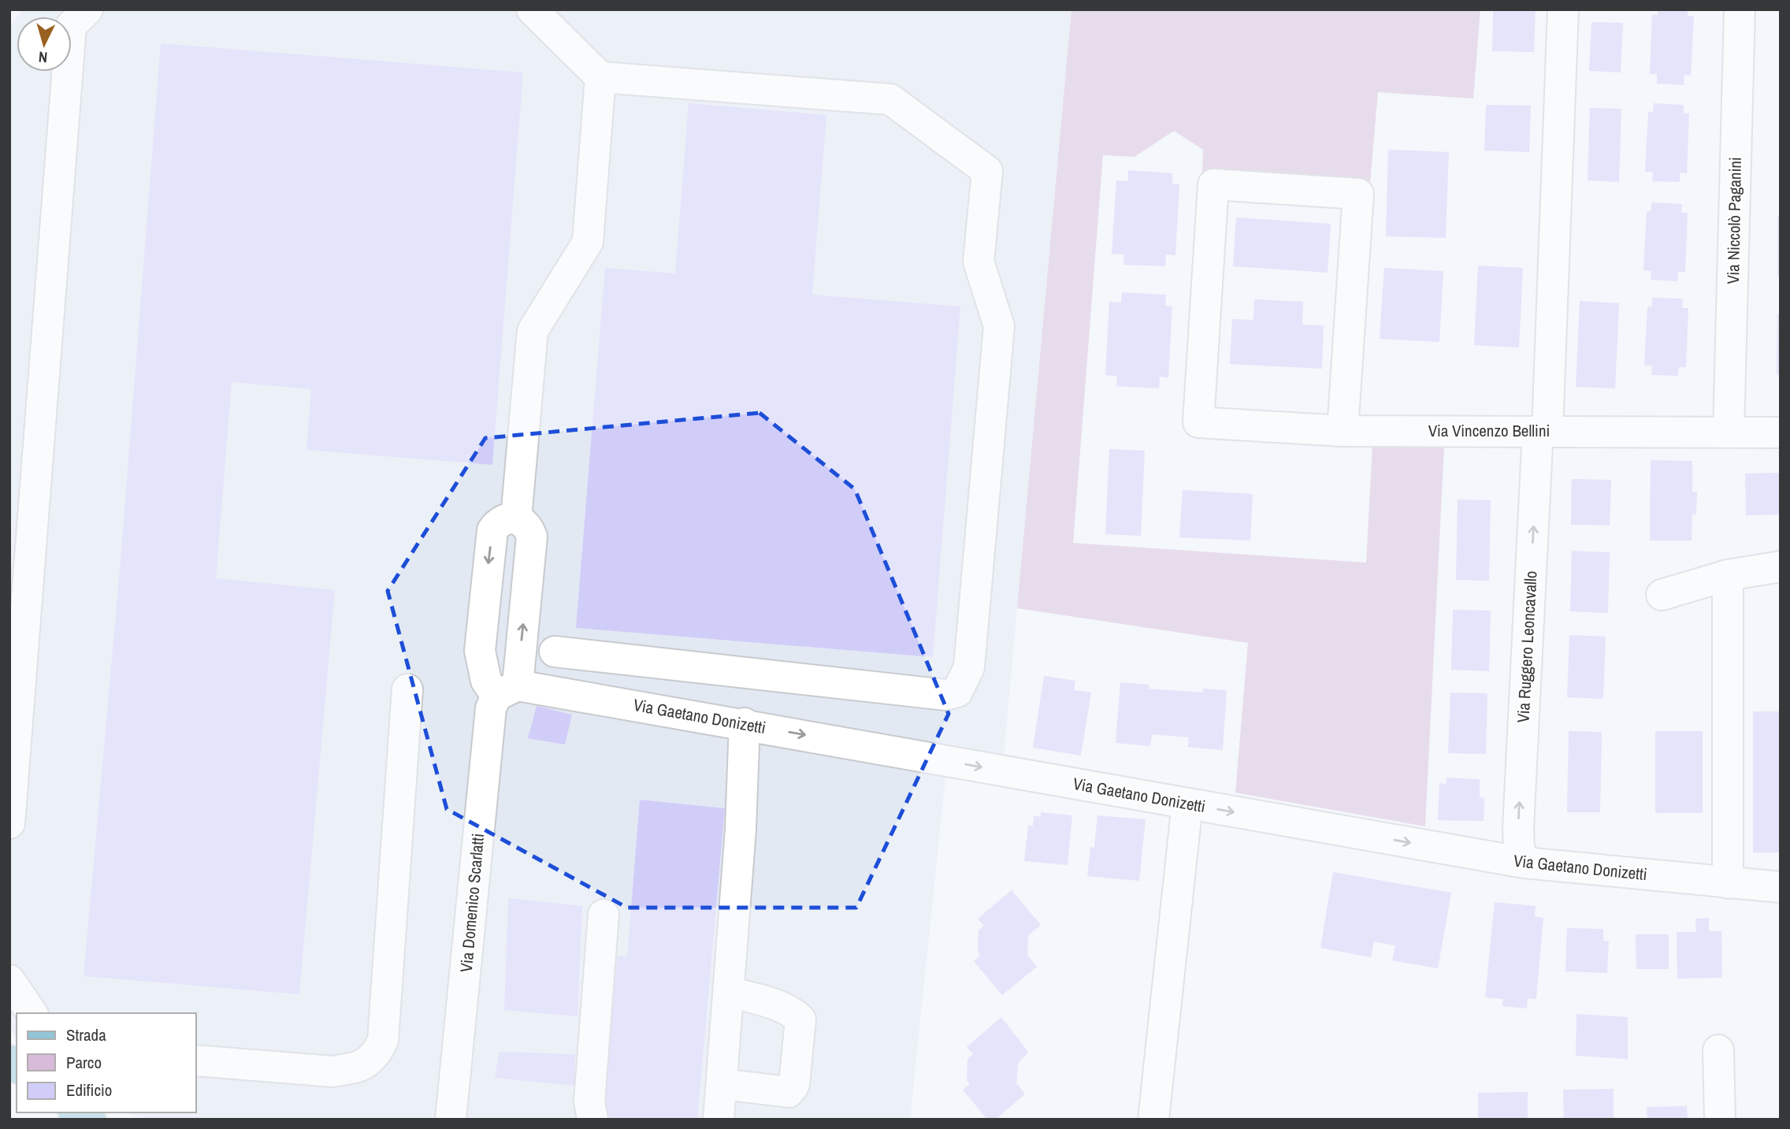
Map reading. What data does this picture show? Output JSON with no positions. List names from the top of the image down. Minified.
{"streets":{"street":["Via Niccolò Paganini","Via Vincenzo Bellini","Via Ruggero Leoncavallo","Via Gaetano Donizetti","Via Domenico Scarlatti"]},"crossings":[["Via Niccolò Paganini","Via Vincenzo Bellini"],["Via Vincenzo Bellini","Via Ruggero Leoncavallo"],["Via Ruggero Leoncavallo","Via Gaetano Donizetti"],["Via Gaetano Donizetti","Via Domenico Scarlatti"]],"one_way":["Via Gaetano Donizetti"],"legend":["Strada","Parco","Edificio"],"north":"bottom"}
